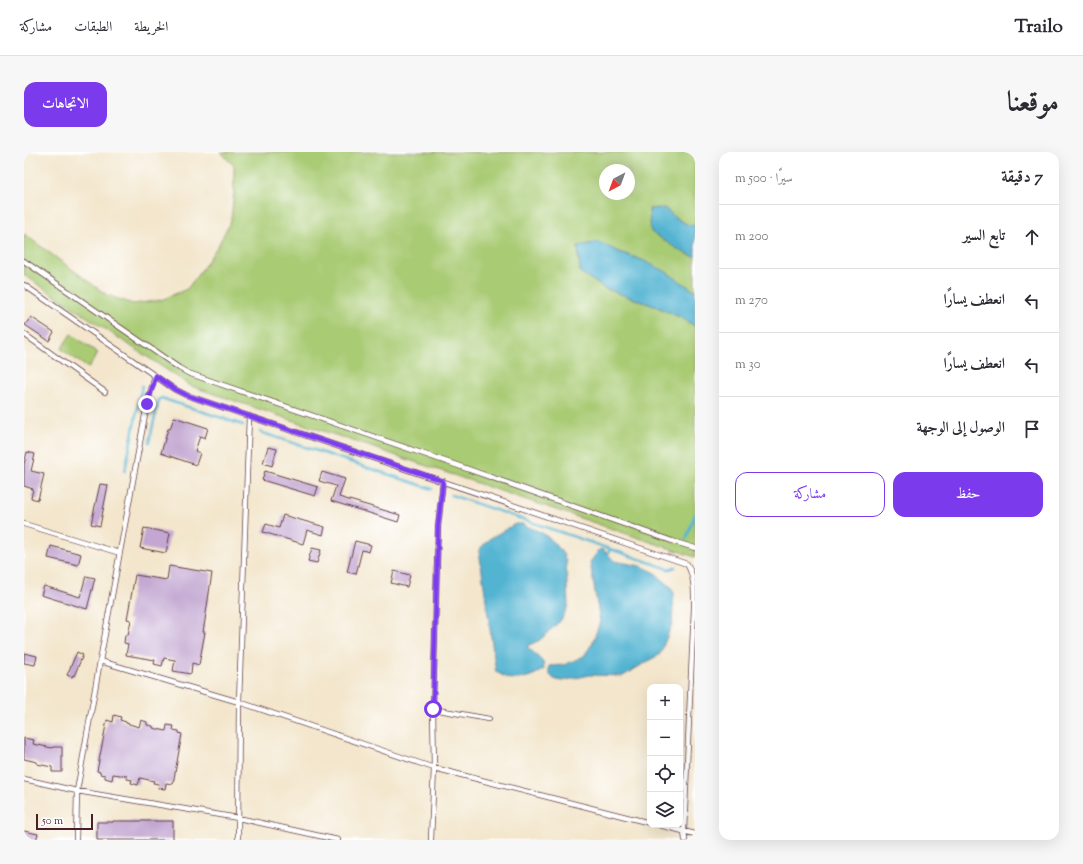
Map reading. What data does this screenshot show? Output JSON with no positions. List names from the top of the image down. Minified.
{"scale_bar":"50 m","north":"bottom left","page":{"header":"Trailo","nav":["الخريطة","الطبقات","مشاركة"],"title":"موقعنا","buttons":["الاتجاهات",["حفظ","مشاركة"]],"heading":["7 دقيقة","سيرًا · 500 m"],"list":[["تابع السير","200 m"],["انعطف يسارًا","270 m"],["انعطف يسارًا","30 m"],"الوصول إلى الوجهة"],"map_buttons":["+","−"],"scale":"50 m"}}
